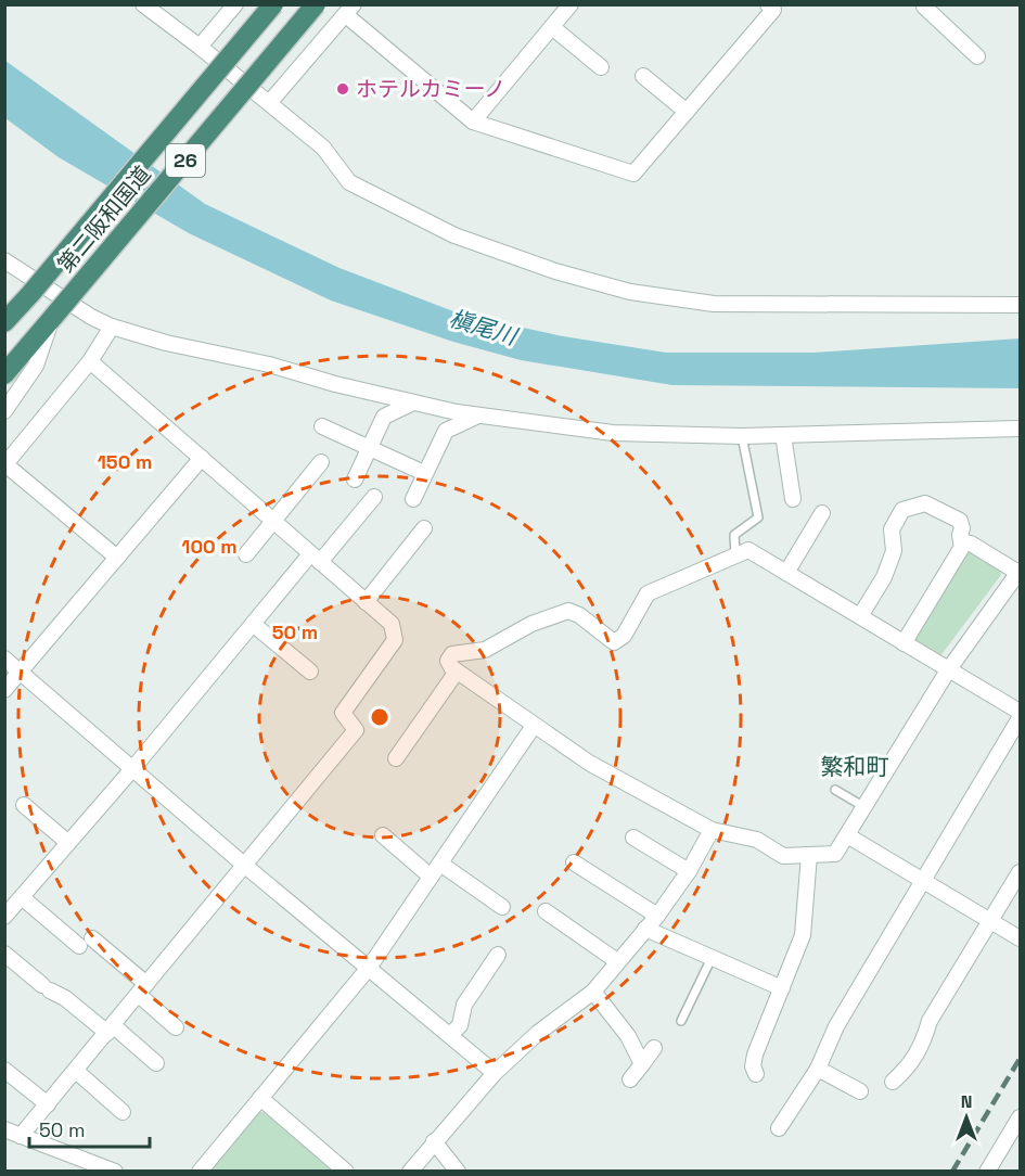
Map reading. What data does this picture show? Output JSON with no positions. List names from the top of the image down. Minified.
{"streets":{"highway":["26","第二阪和国道"]},"districts":["繁和町"],"water":["槇尾川"],"places":["ホテルカミーノ"],"scale_bar":"50 m","north":"top","rings":["150 m","100 m","50 m"]}
